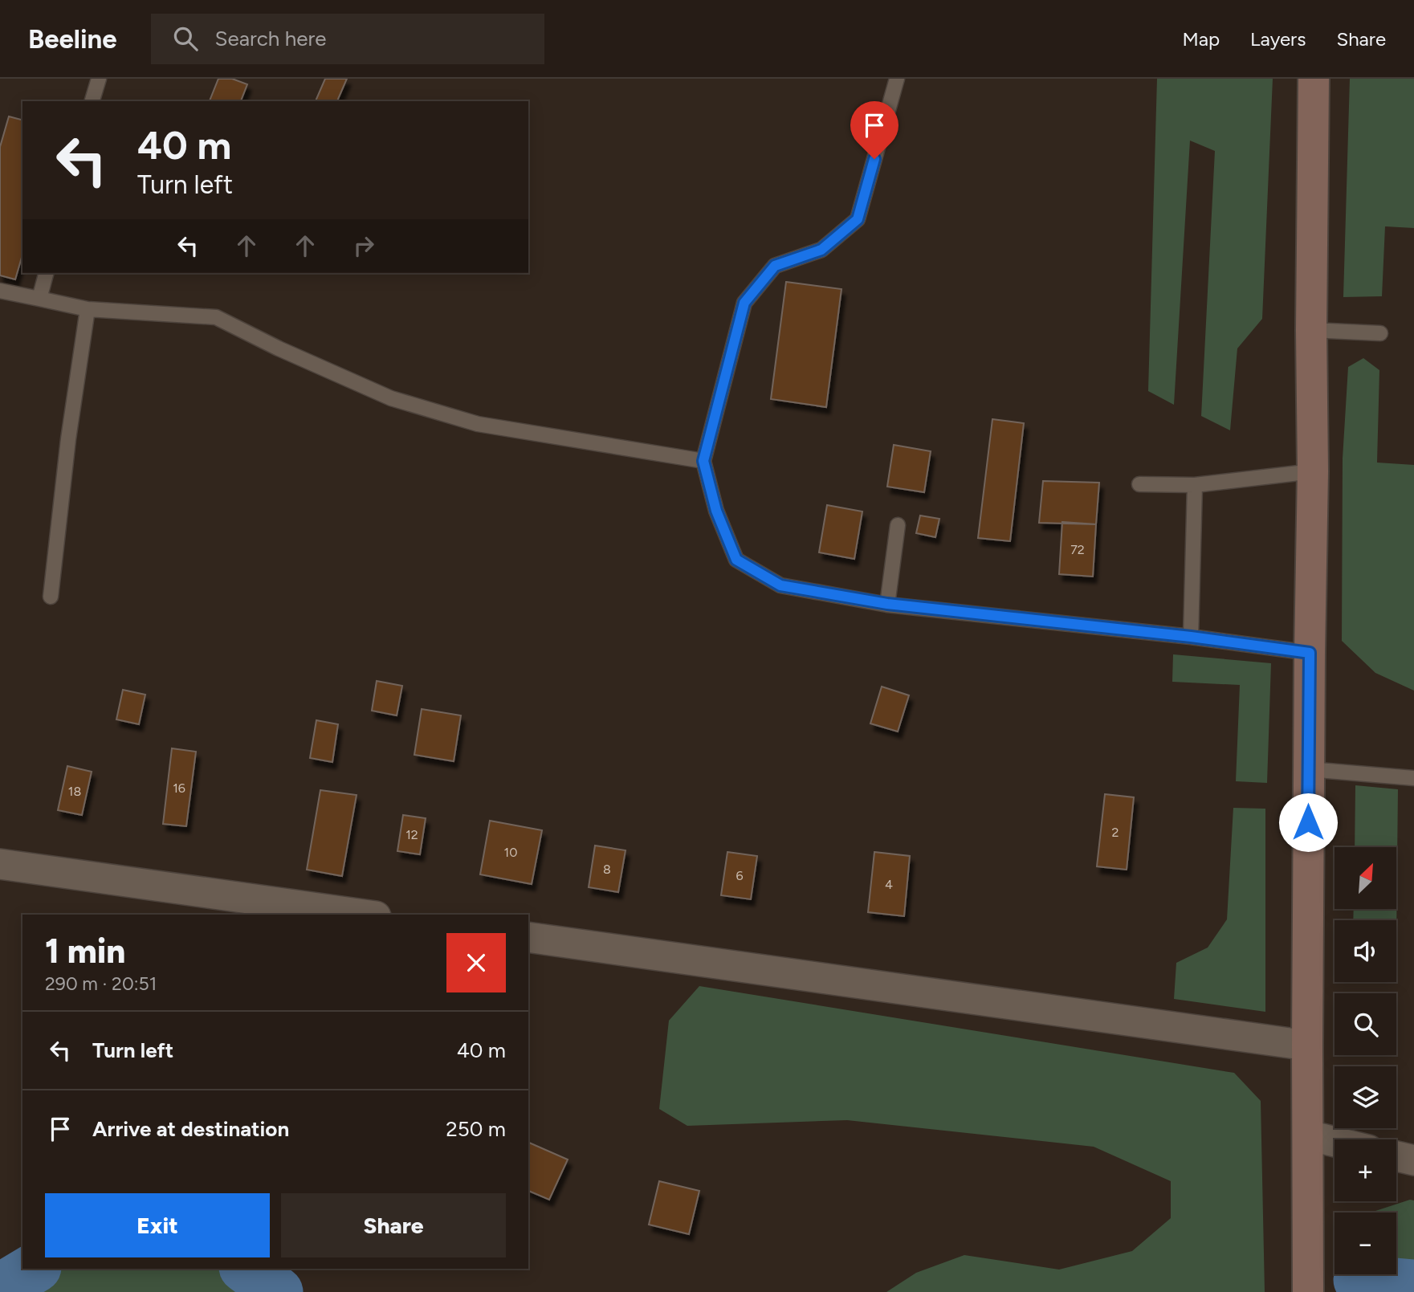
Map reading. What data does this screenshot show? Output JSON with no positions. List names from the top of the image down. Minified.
{"house_numbers":["72","16","18","2","12","10","8","6","4"],"north":"top right","page":{"header":"Beeline","search":"Search here","nav":["Map","Layers","Share"],"turn":["40 m","Turn left"],"map_buttons":["+","−"],"heading":["1 min","290 m · 20:51"],"list":[{"name":"Turn left","value":"40 m"},{"name":"Arrive at destination","value":"250 m"}],"buttons":["Exit","Share"]}}
